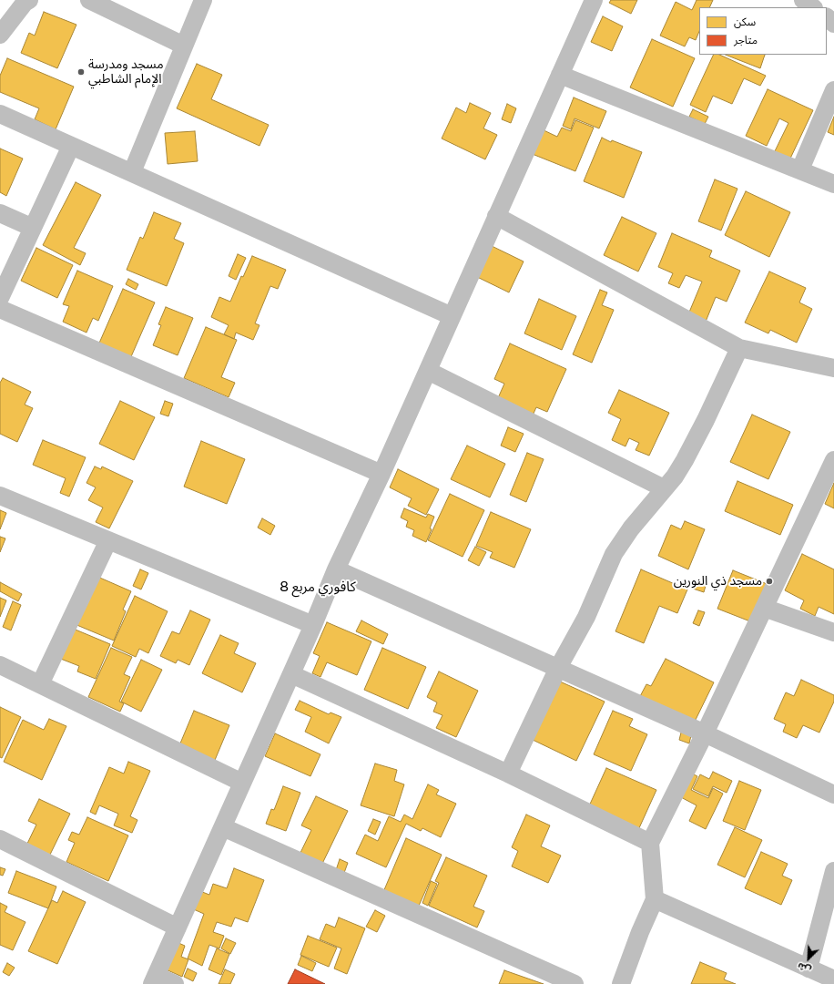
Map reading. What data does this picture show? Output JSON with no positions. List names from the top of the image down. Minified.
{"districts":["كافوري مربع 8"],"places":["مسجد ومدرسة الإمام الشاطبي","مسجد ذي النورين"],"legend":["سكن","متاجر"],"north":"bottom left"}
